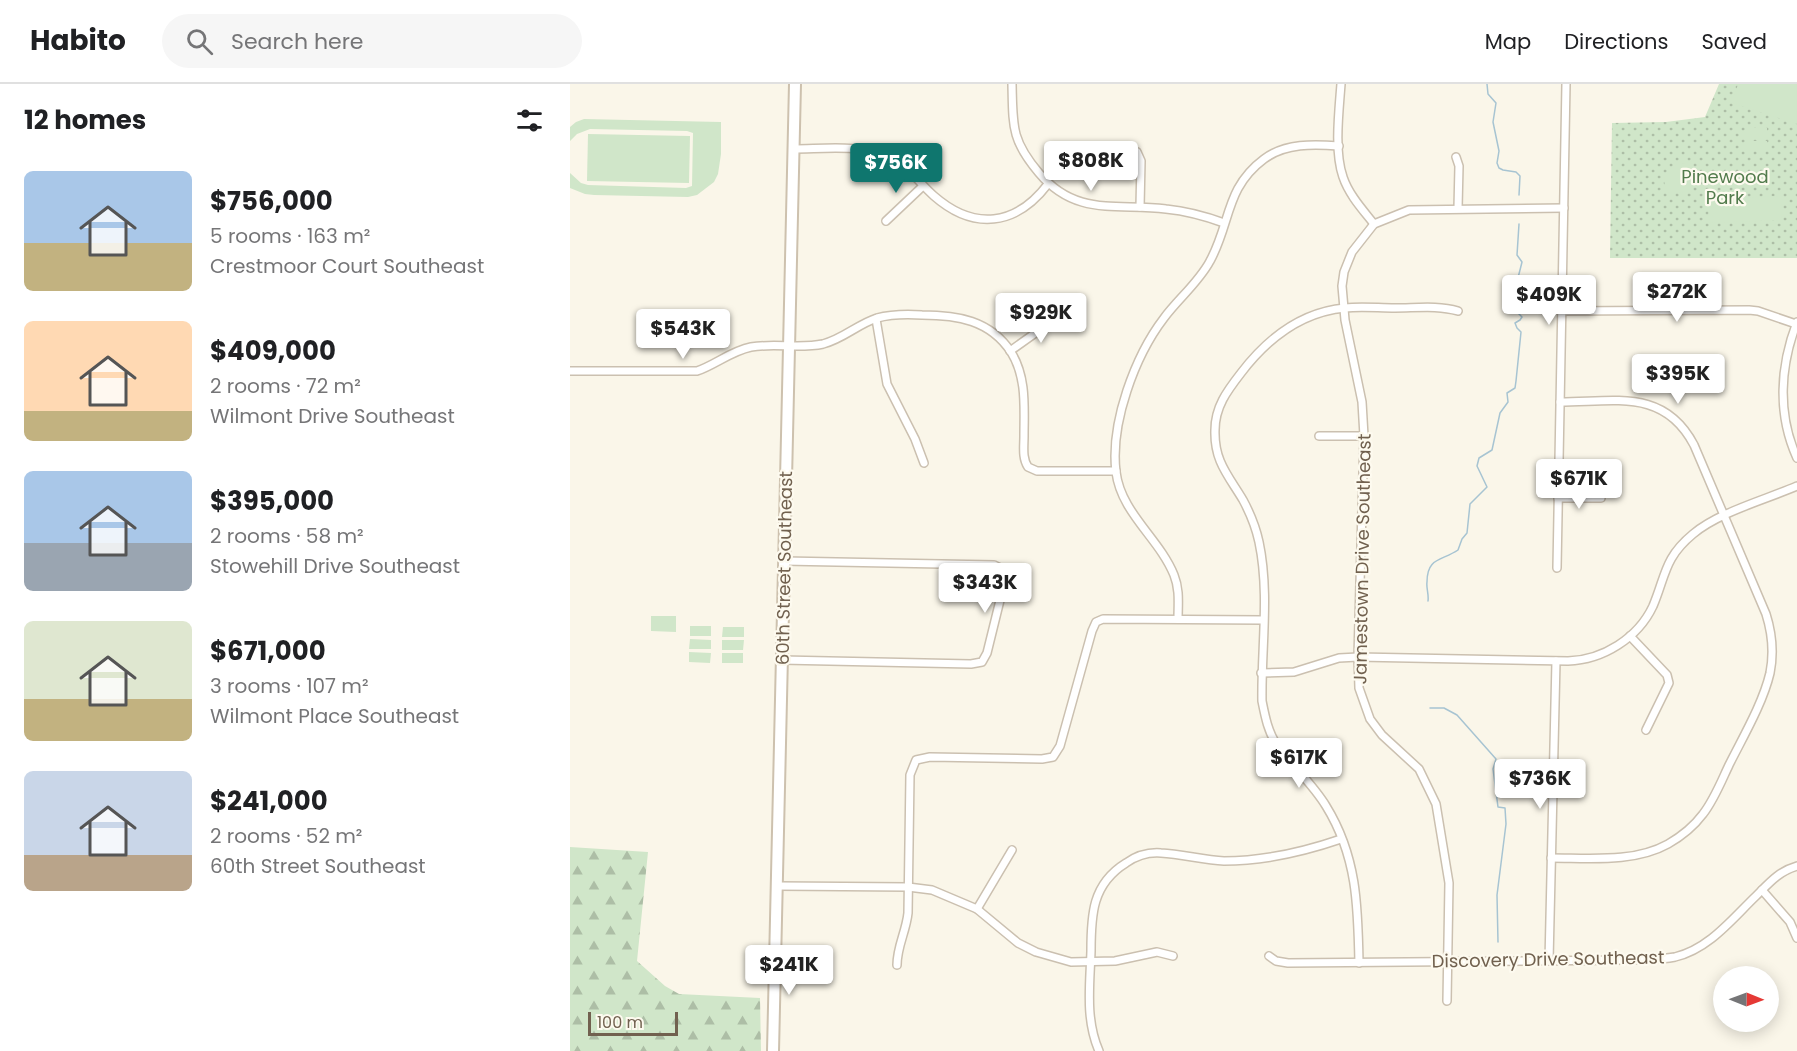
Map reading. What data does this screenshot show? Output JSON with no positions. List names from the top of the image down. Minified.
{"streets":{"main road":["60th Street Southeast"],"street":["Jamestown Drive Southeast","Discovery Drive Southeast"]},"crossings":[["Jamestown Drive Southeast","Discovery Drive Southeast"]],"parks":["Pinewood Park"],"scale_bar":"100 m","north":"right","page":{"header":"Habito","search":"Search here","nav":["Map","Directions","Saved"],"heading":"12 homes","price":["$808K","$756K","$272K","$409K","$929K","$543K","$395K","$671K","$343K","$617K","$736K","$241K"],"list":[{"name":"$756,000","note":"5 rooms · 163 m² · Crestmoor Court Southeast"},{"name":"$409,000","note":"2 rooms · 72 m² · Wilmont Drive Southeast"},{"name":"$395,000","note":"2 rooms · 58 m² · Stowehill Drive Southeast"},{"name":"$671,000","note":"3 rooms · 107 m² · Wilmont Place Southeast"},{"name":"$241,000","note":"2 rooms · 52 m² · 60th Street Southeast"}],"scale":"100 m"}}
